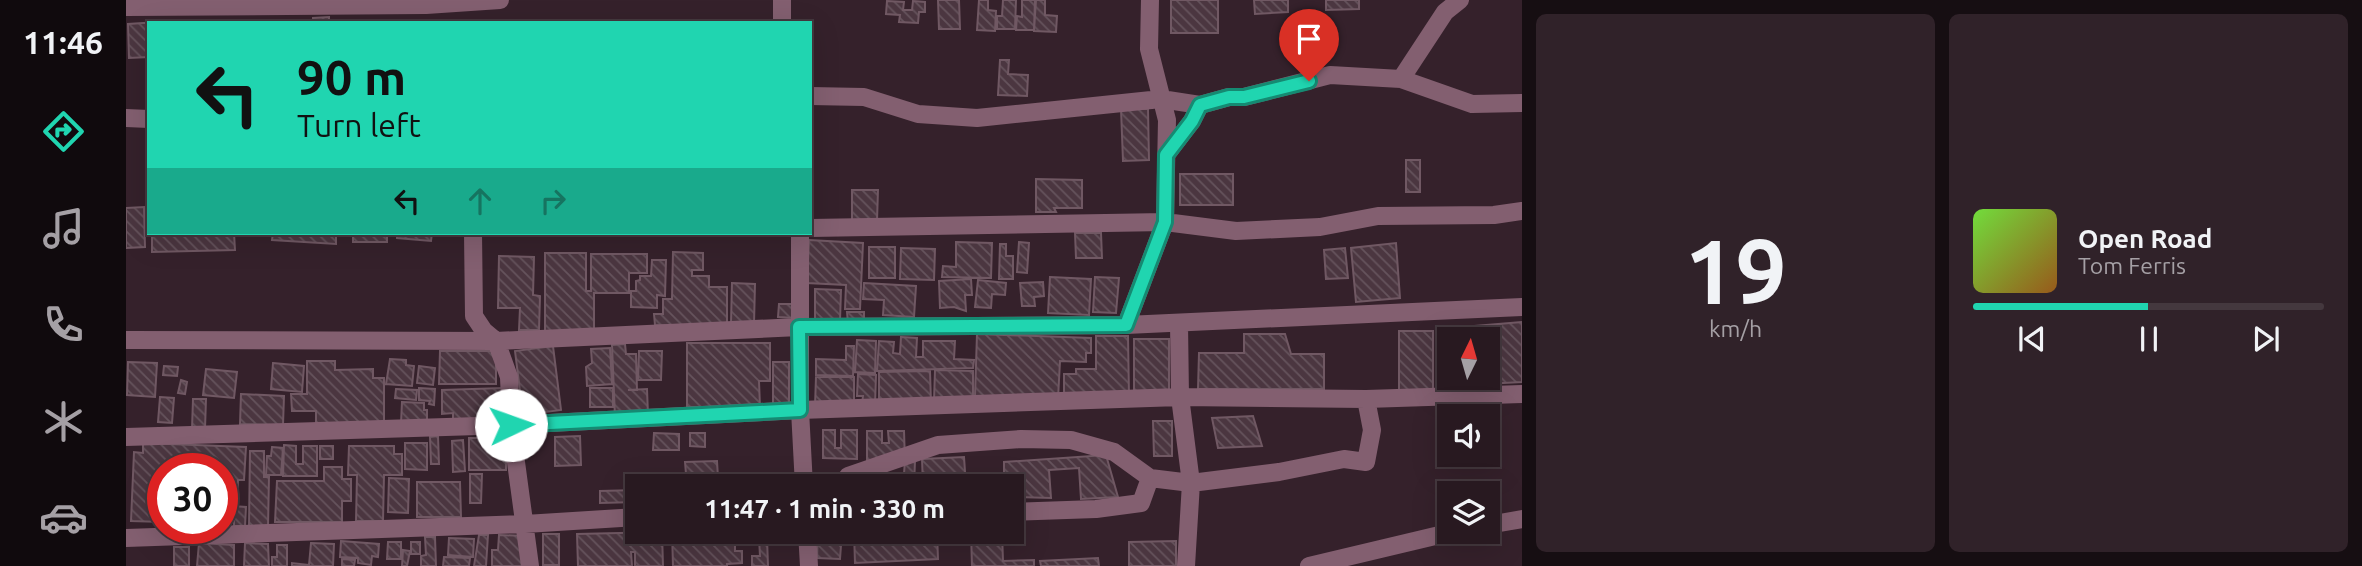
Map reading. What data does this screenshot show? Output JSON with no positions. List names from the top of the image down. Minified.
{"north":"top","page":{"tabs":"11:46","tile":["19","km/h"],"turn":["90 m","Turn left"],"song":["Open Road","Tom Ferris"],"limit":"30","trip":"11:47 · 1 min · 330 m"}}
